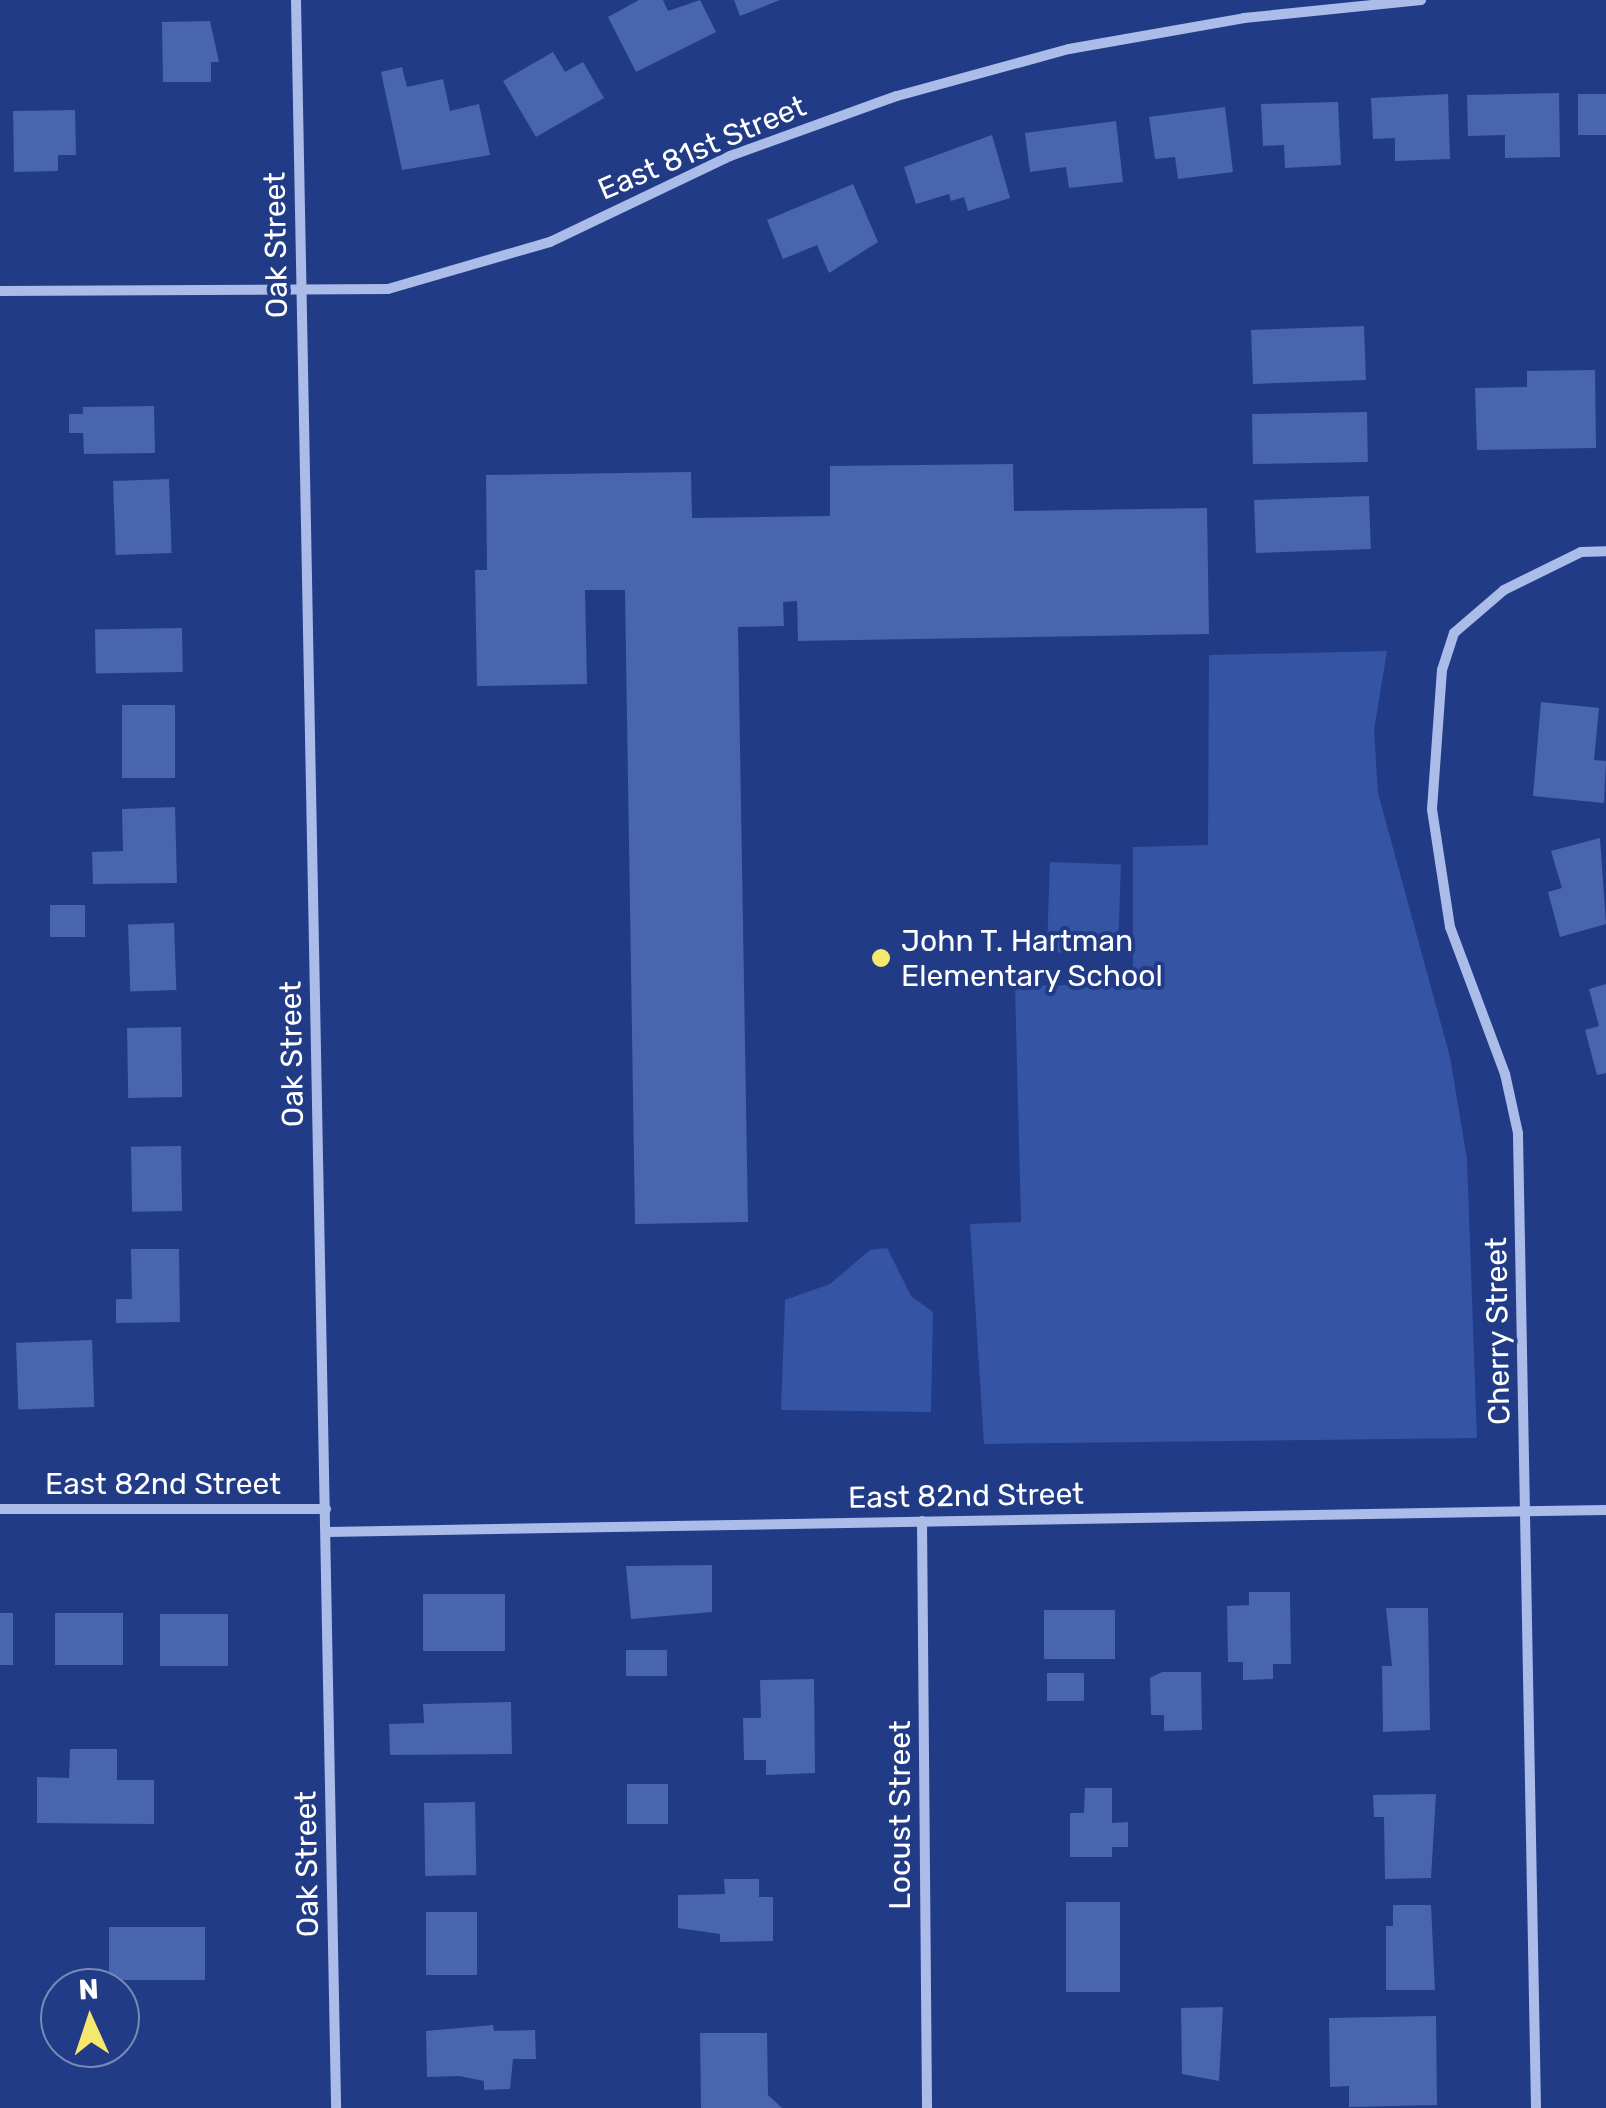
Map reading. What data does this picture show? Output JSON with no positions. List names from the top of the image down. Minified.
{"streets":{"street":["East 81st Street","Oak Street","Cherry Street","East 82nd Street","Locust Street"]},"crossings":[["East 81st Street","Oak Street"],["Oak Street","East 82nd Street"],["Cherry Street","East 82nd Street"],["East 82nd Street","Locust Street"]],"places":["John T. Hartman Elementary School"],"north":"top"}
